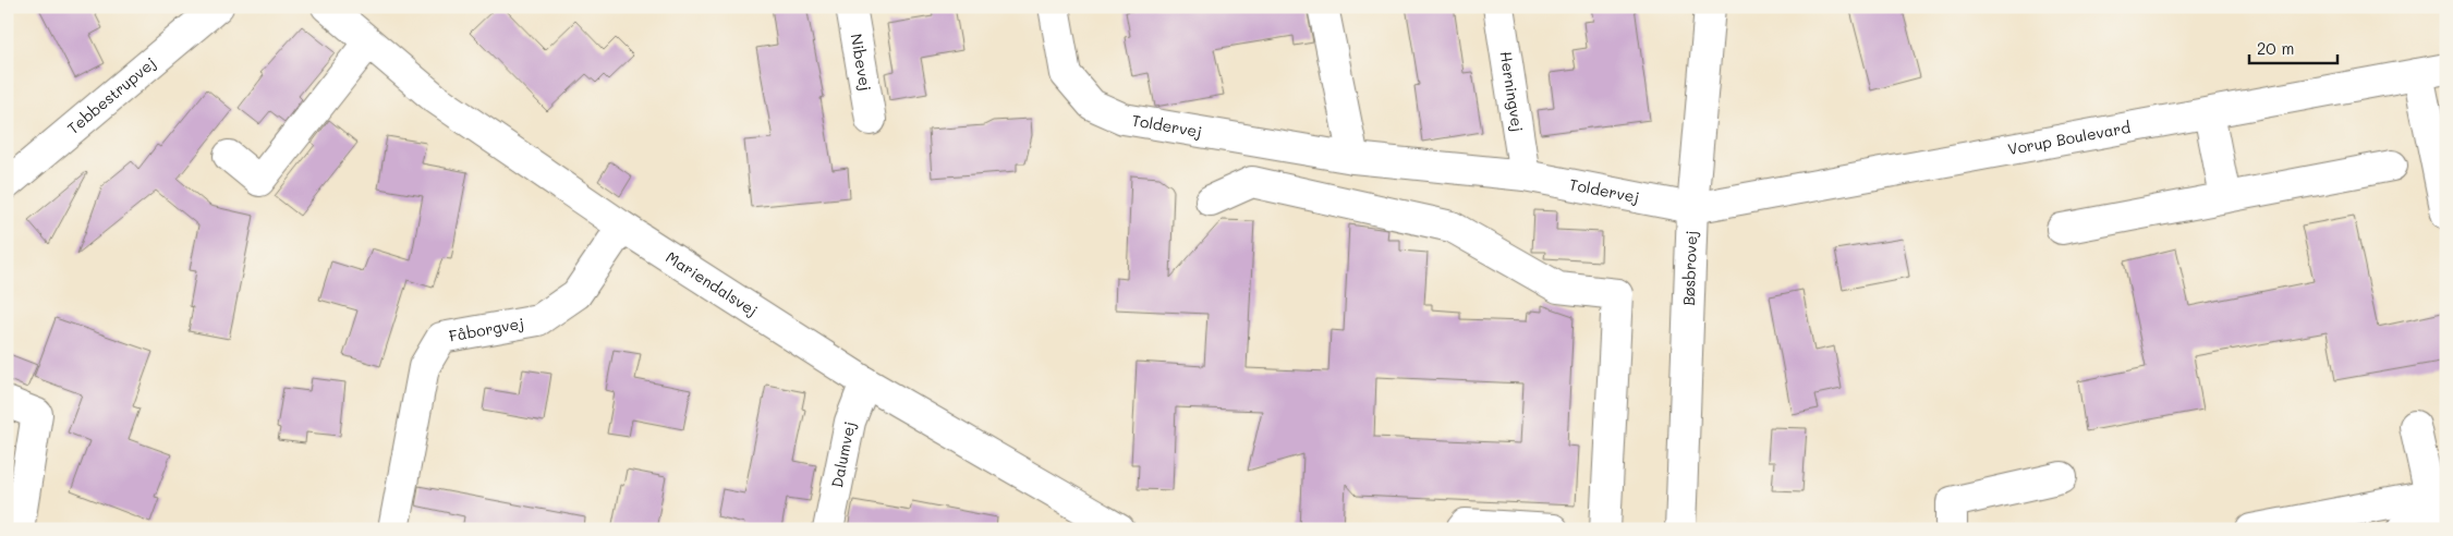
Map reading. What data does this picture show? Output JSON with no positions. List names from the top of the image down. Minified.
{"streets":{"street":["Nibevej","Herningvej","Tebbestrupvej","Toldervej","Vorup Boulevard","Bøsbrovej","Mariendalsvej","Fåborgvej","Dalumvej"]},"crossings":[["Herningvej","Toldervej"],["Toldervej","Vorup Boulevard"],["Toldervej","Bøsbrovej"],["Vorup Boulevard","Bøsbrovej"],["Mariendalsvej","Fåborgvej"],["Mariendalsvej","Dalumvej"]],"scale_bar":"20 m"}
